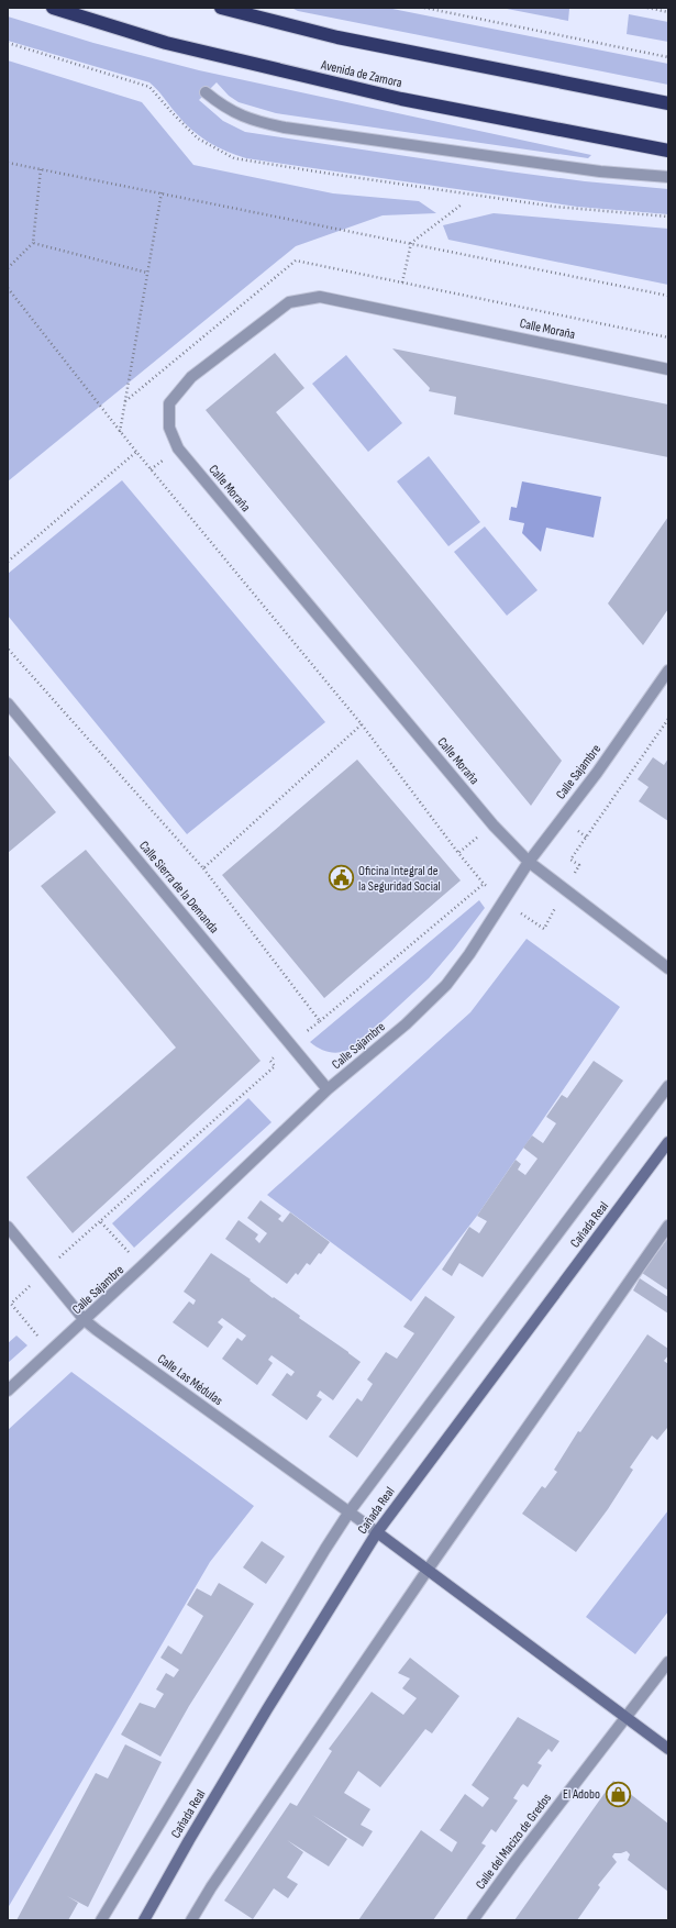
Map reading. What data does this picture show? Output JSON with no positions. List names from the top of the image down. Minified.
{"streets":{"highway":["Avenida de Zamora"],"street":["Calle Moraña","Calle Sajambre","Calle Sierra de la Demanda","Cañada Real","Calle Las Médulas","Calle del Macizo de Gredos"]},"crossings":[["Calle Moraña","Calle Sajambre"],["Calle Sajambre","Calle Sierra de la Demanda"],["Calle Sajambre","Calle Las Médulas"],["Cañada Real","Calle Las Médulas"]],"places":{"public building":["Oficina Integral de la Seguridad Social"],"shop":["El Adobo"]}}
